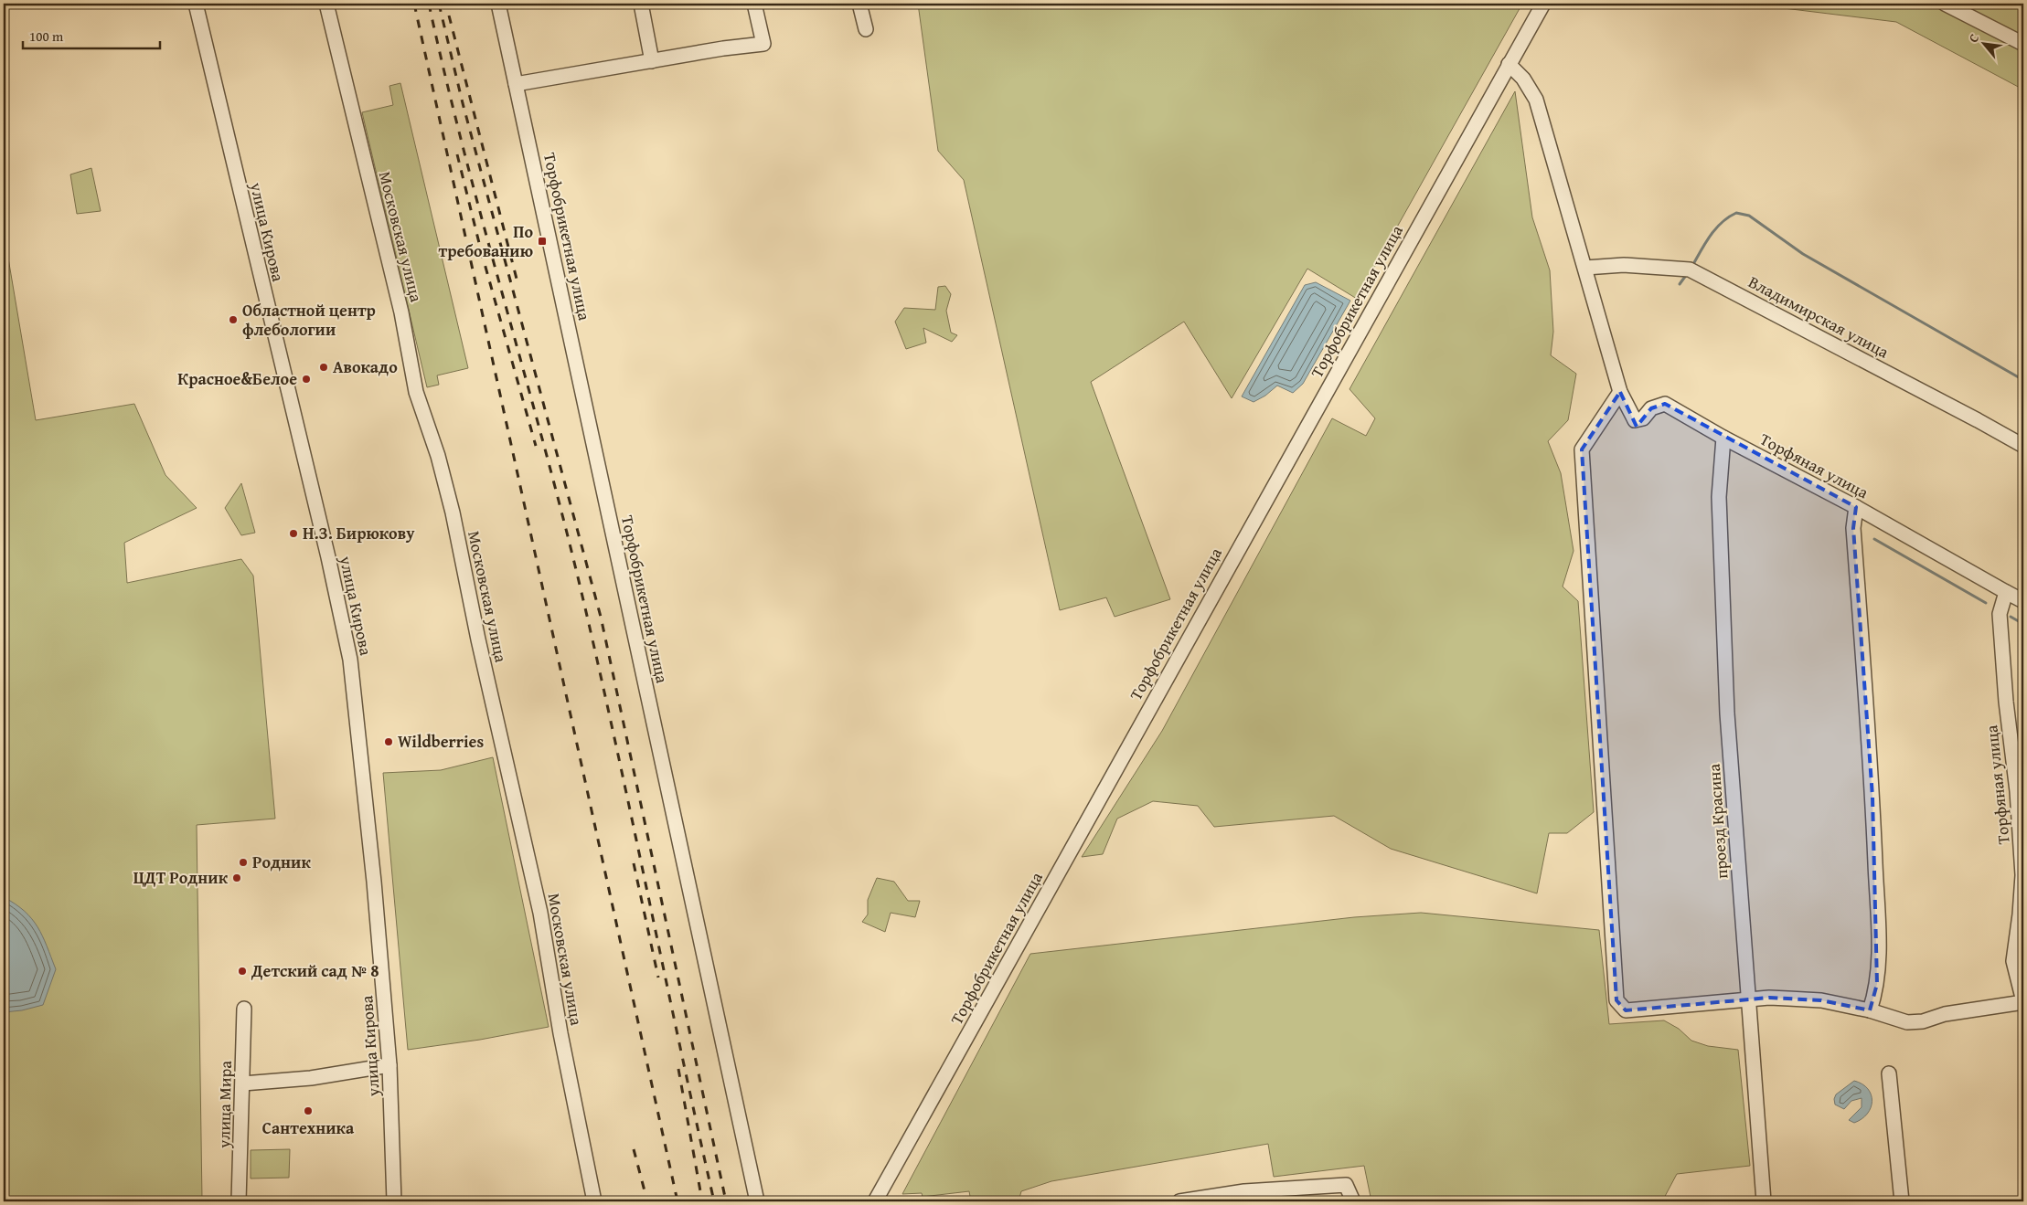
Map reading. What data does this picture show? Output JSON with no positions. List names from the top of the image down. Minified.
{"streets":{"street":["улица Кирова","Московская улица","Торфобрикетная улица","Владимирская улица","Торфяная улица","проезд Красина","улица Мира"]},"crossings":[["Торфяная улица","проезд Красина"]],"places":{"transit":["По требованию"],"other":["Областной центр флебологии","Авокадо","Красное&Белое","Н.З. Бирюкову","Wildberries","Родник","ЦДТ Родник","Детский сад № 8","Сантехника"]},"scale_bar":"100 m","north":"top left"}
